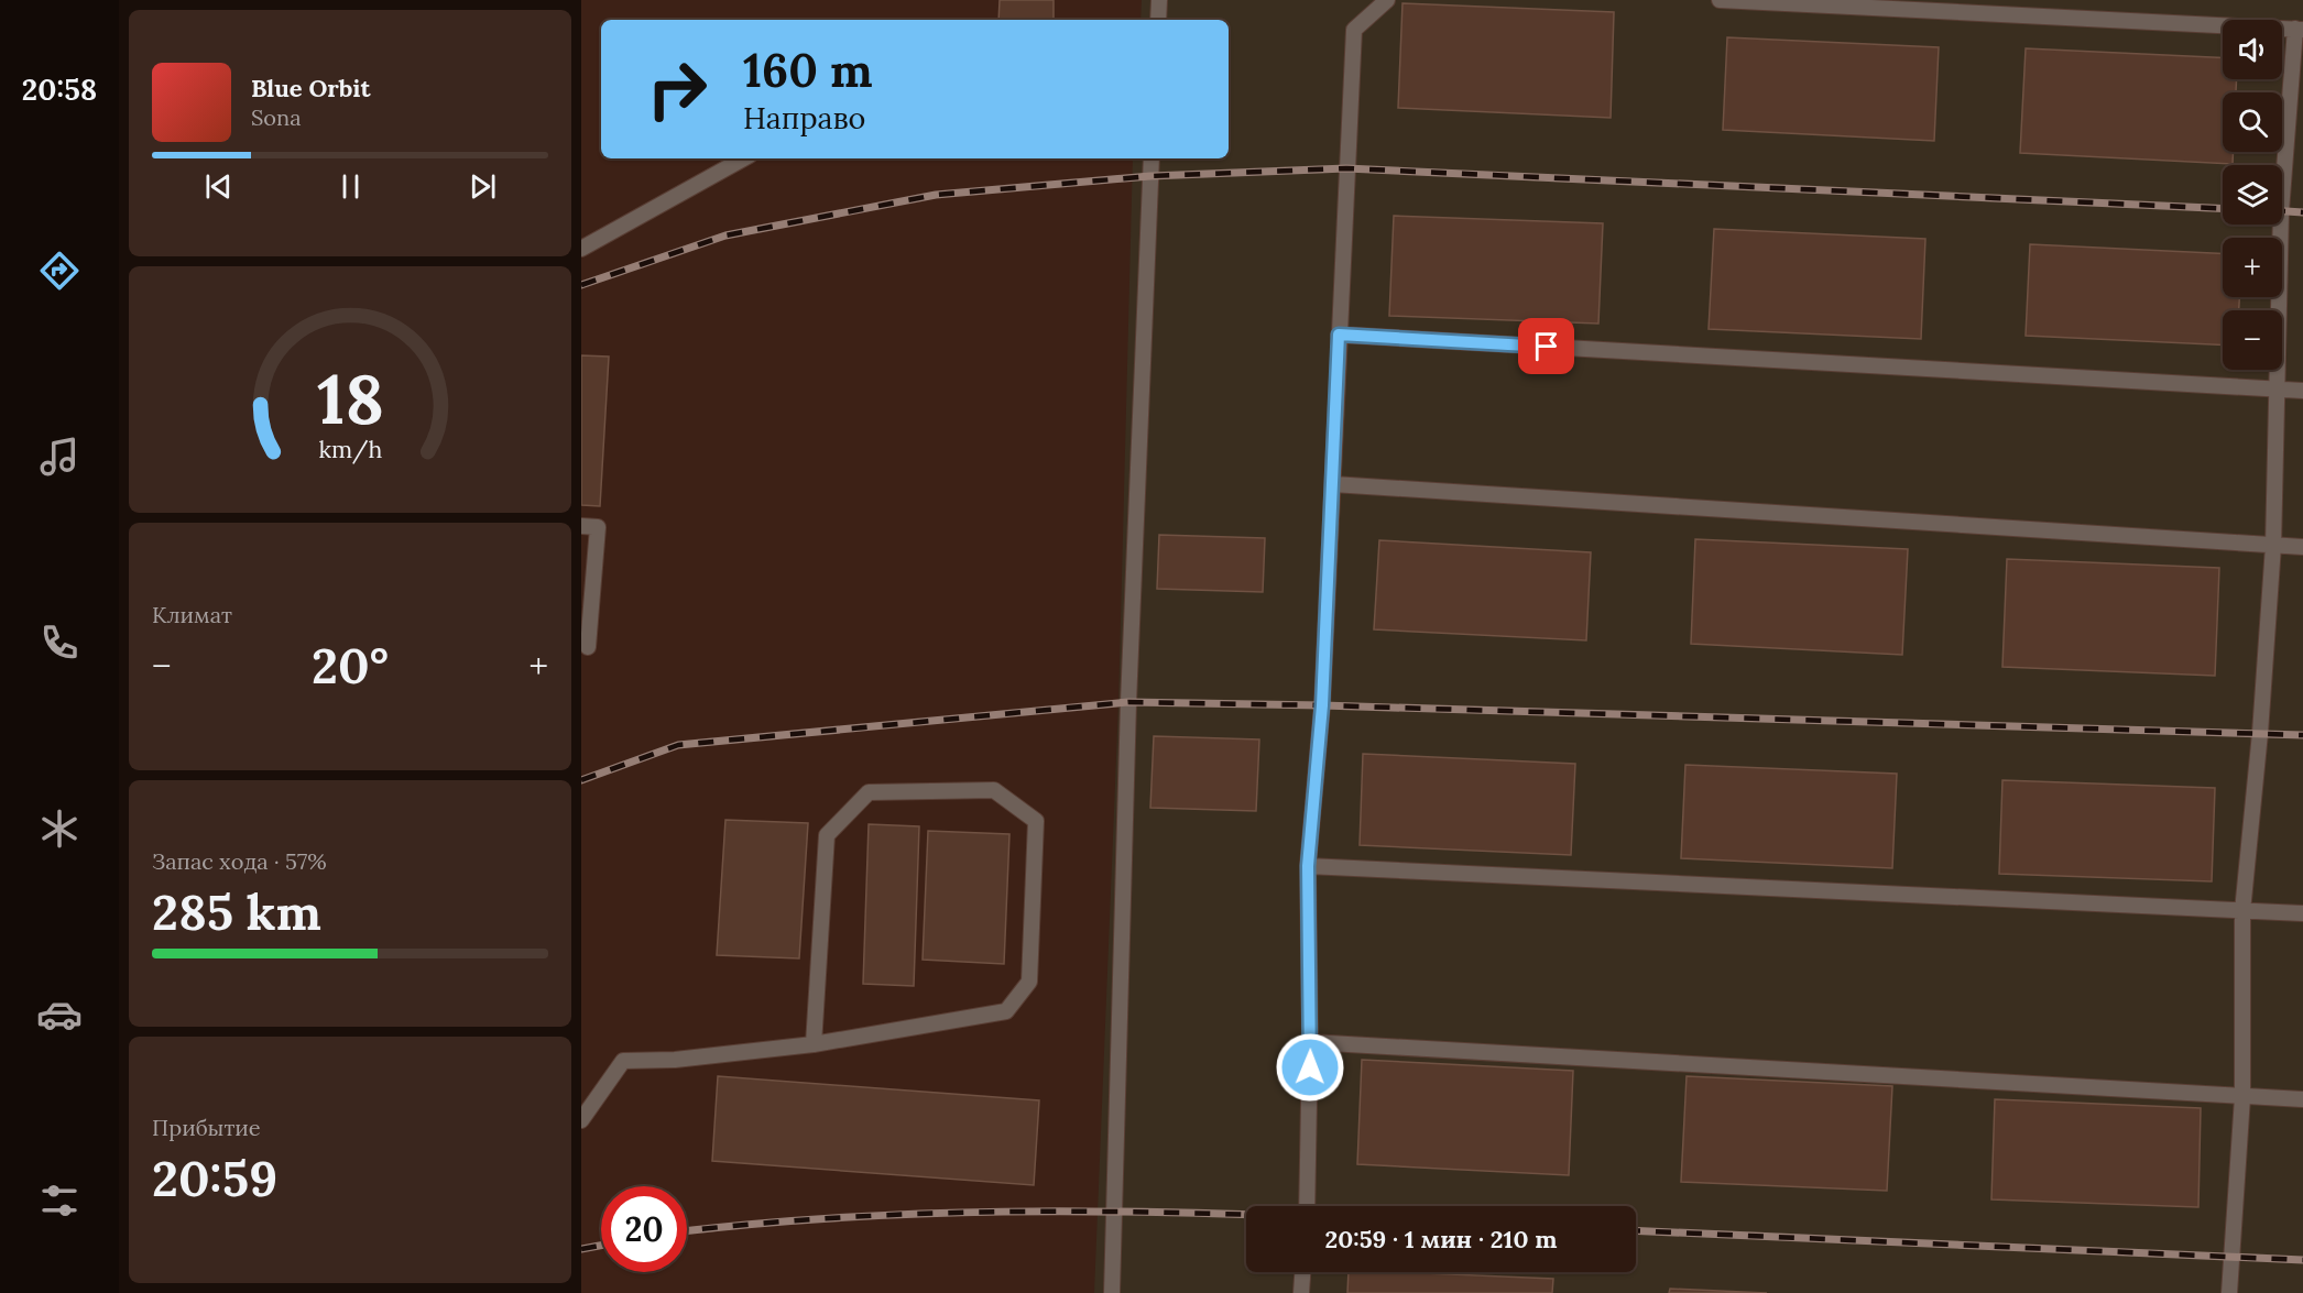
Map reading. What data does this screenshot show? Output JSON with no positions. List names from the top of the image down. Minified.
{"page":{"tabs":"20:58","map_buttons":["+","−"],"turn":["160 m","Направо"],"song":["Blue Orbit","Sona"],"tile":["Климат",["Запас хода · 57%","285 km"],["Прибытие","20:59"]],"heat":["−","20°","+"],"limit":"20","trip":"20:59 · 1 мин · 210 m","gauge":["18","km/h"]}}
